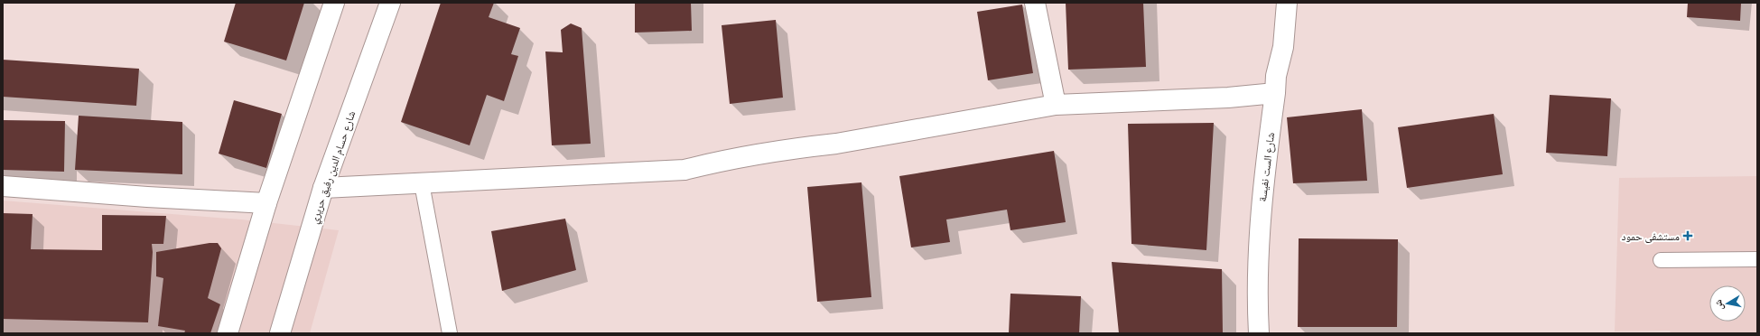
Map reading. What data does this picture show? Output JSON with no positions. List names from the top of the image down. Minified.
{"streets":{"street":["شارع حسام الدين رفيق حريري","شارع الست نفيسة"]},"places":{"health":["مستشفى حمود"]},"north":"left"}
